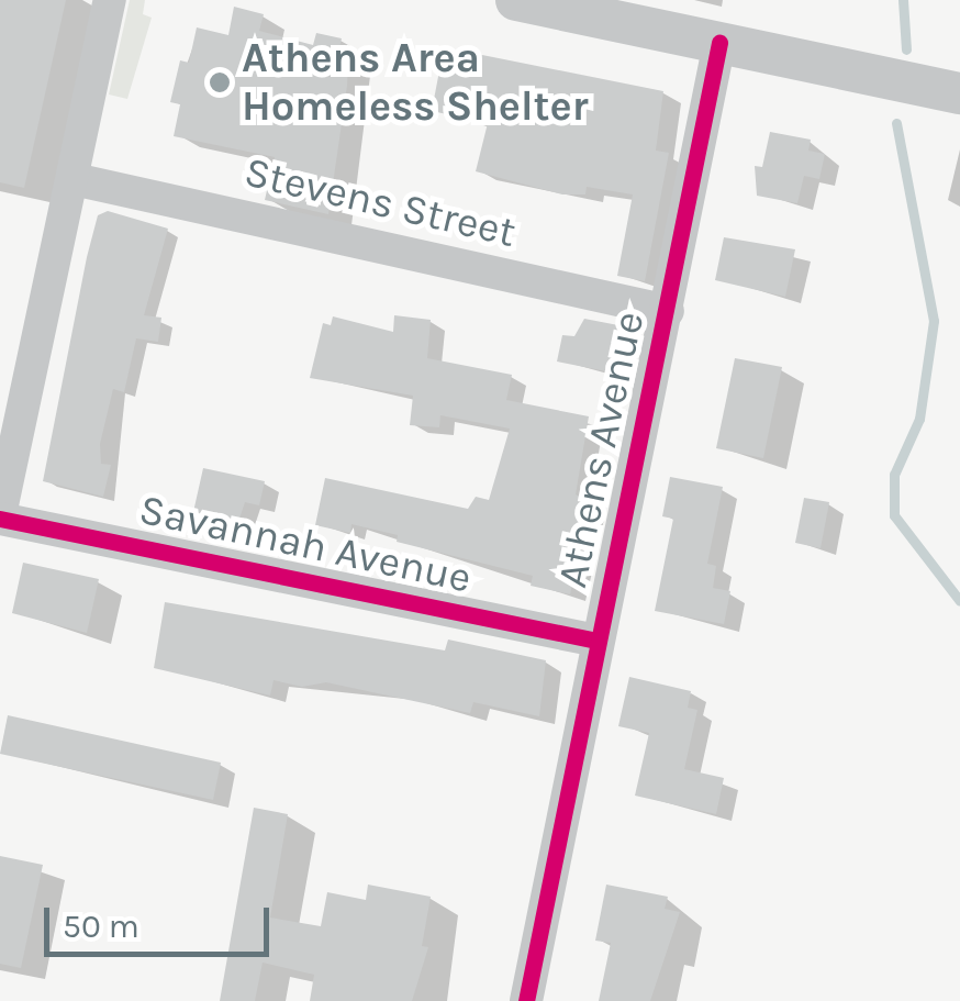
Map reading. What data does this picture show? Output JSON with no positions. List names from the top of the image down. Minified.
{"streets":{"street":["Stevens Street","Athens Avenue","Savannah Avenue"]},"crossings":[["Stevens Street","Athens Avenue"],["Athens Avenue","Savannah Avenue"]],"places":["Athens Area Homeless Shelter"],"scale_bar":"50 m"}
